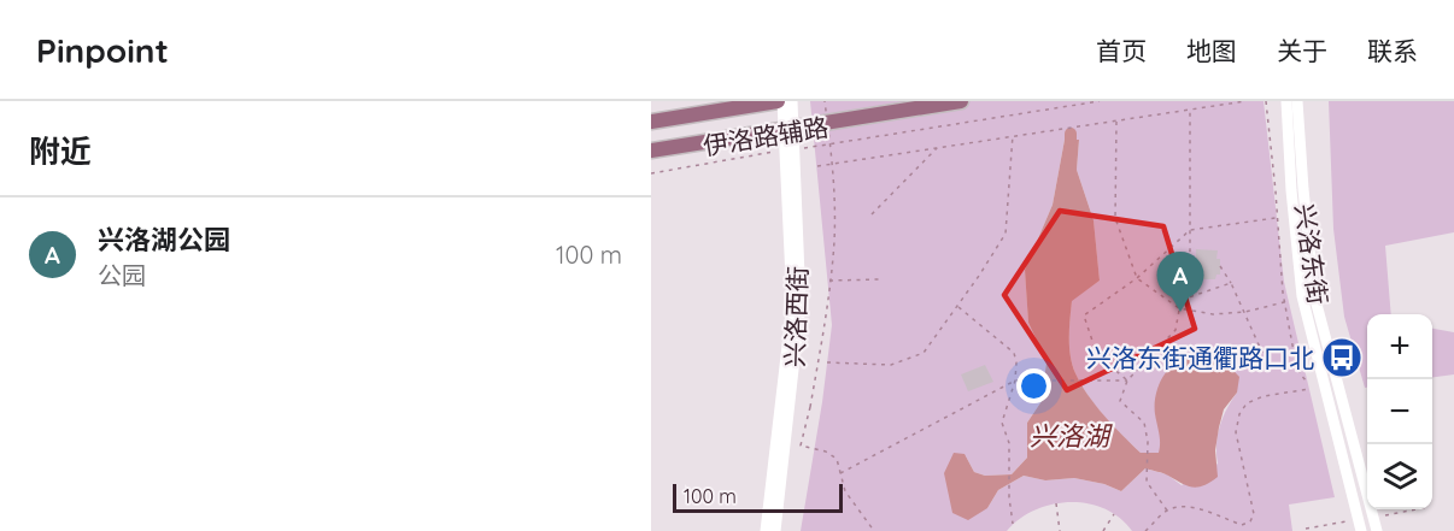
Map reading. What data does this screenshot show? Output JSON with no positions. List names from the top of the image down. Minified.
{"streets":{"street":["兴洛东街","兴洛西街"],"path":["伊洛路辅路"]},"crossings":[["伊洛路辅路","兴洛西街"]],"water":["兴洛湖"],"places":{"bus stop":["兴洛东街通衢路口北"]},"scale_bar":"100 m","page":{"header":"Pinpoint","nav":["首页","地图","关于","联系"],"heading":"附近","list":[{"mark":"A","name":"兴洛湖公园","note":"公园","value":"100 m"}],"pins":"A","map_buttons":["+","−"],"scale":"100 m"}}
